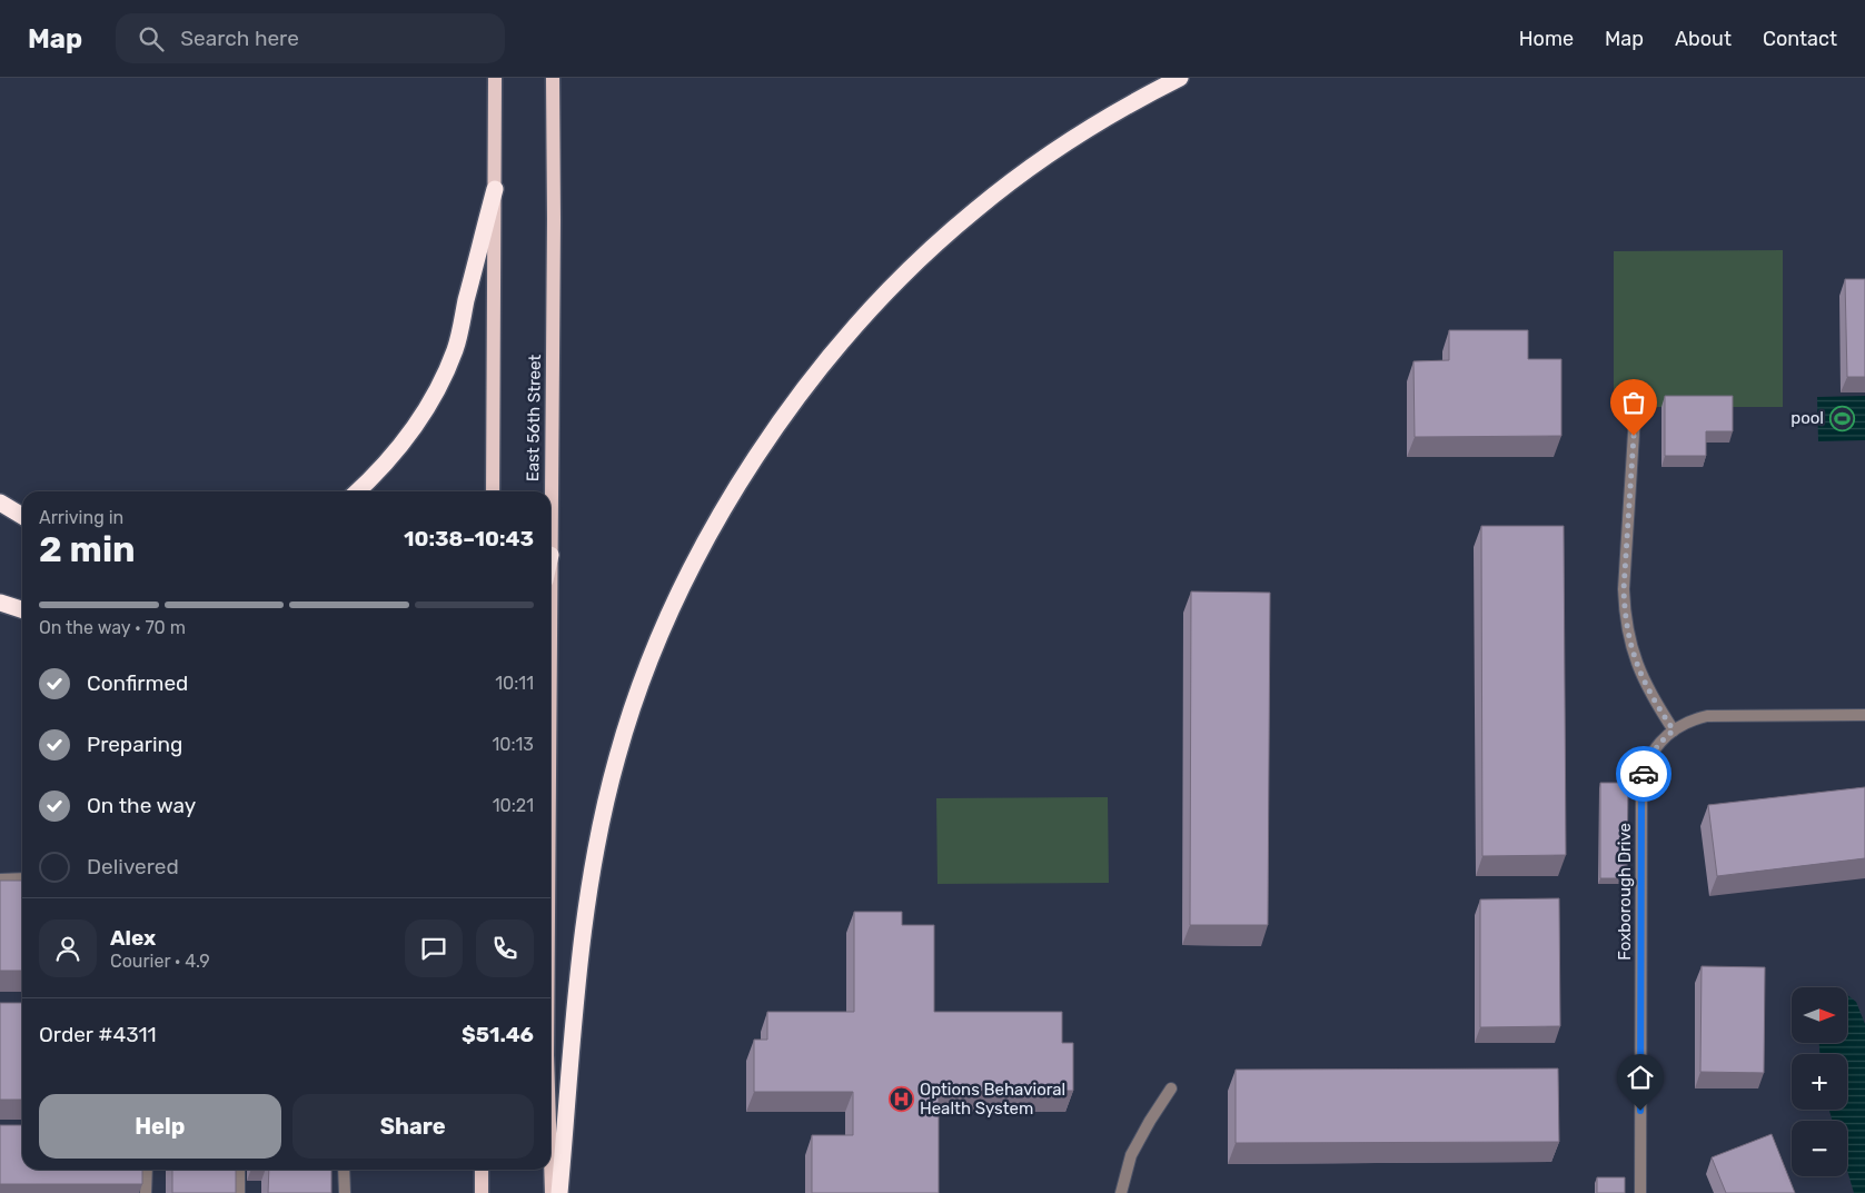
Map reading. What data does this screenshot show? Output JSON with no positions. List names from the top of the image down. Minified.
{"streets":{"main road":["East 56th Street"],"street":["Foxborough Drive"]},"places":{"sports":["pool"],"hospital":["Options Behavioral Health System"]},"north":"right","page":{"header":"Map","search":"Search here","nav":["Home","Map","About","Contact"],"heading":["2 min","Arriving in","10:38–10:43"],"panel":["Alex","Courier · 4.9","Order #4311","$51.46"],"bar":"On the way · 70 m","list":[["Confirmed","10:11"],["Preparing","10:13"],["On the way","10:21"],"Delivered"],"map_buttons":["+","−"],"buttons":["Help","Share"]}}
